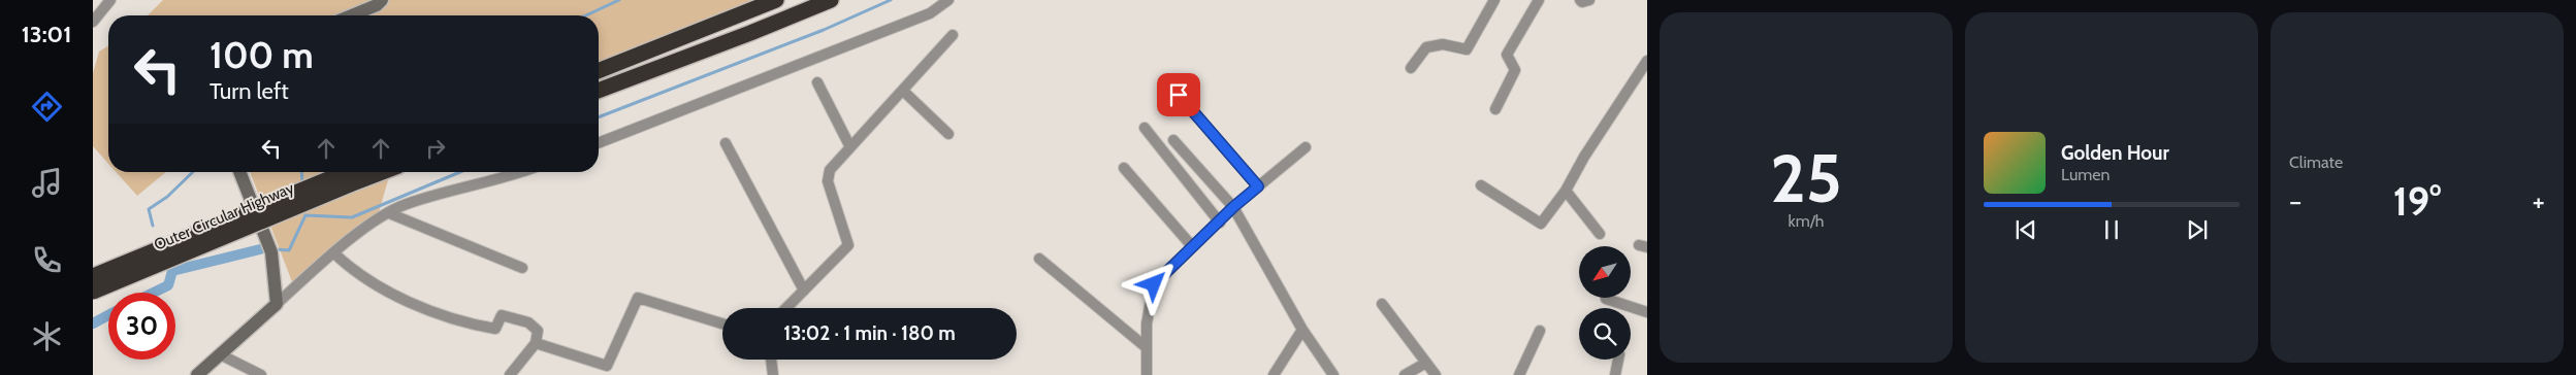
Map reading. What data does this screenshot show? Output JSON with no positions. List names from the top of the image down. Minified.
{"streets":{"highway":["Outer Circular Highway"]},"north":"bottom left","page":{"tabs":"13:01","tile":[["25","km/h"],"Climate"],"turn":["100 m","Turn left"],"song":["Golden Hour","Lumen"],"heat":["−","19°","+"],"limit":"30","trip":"13:02 · 1 min · 180 m"}}
